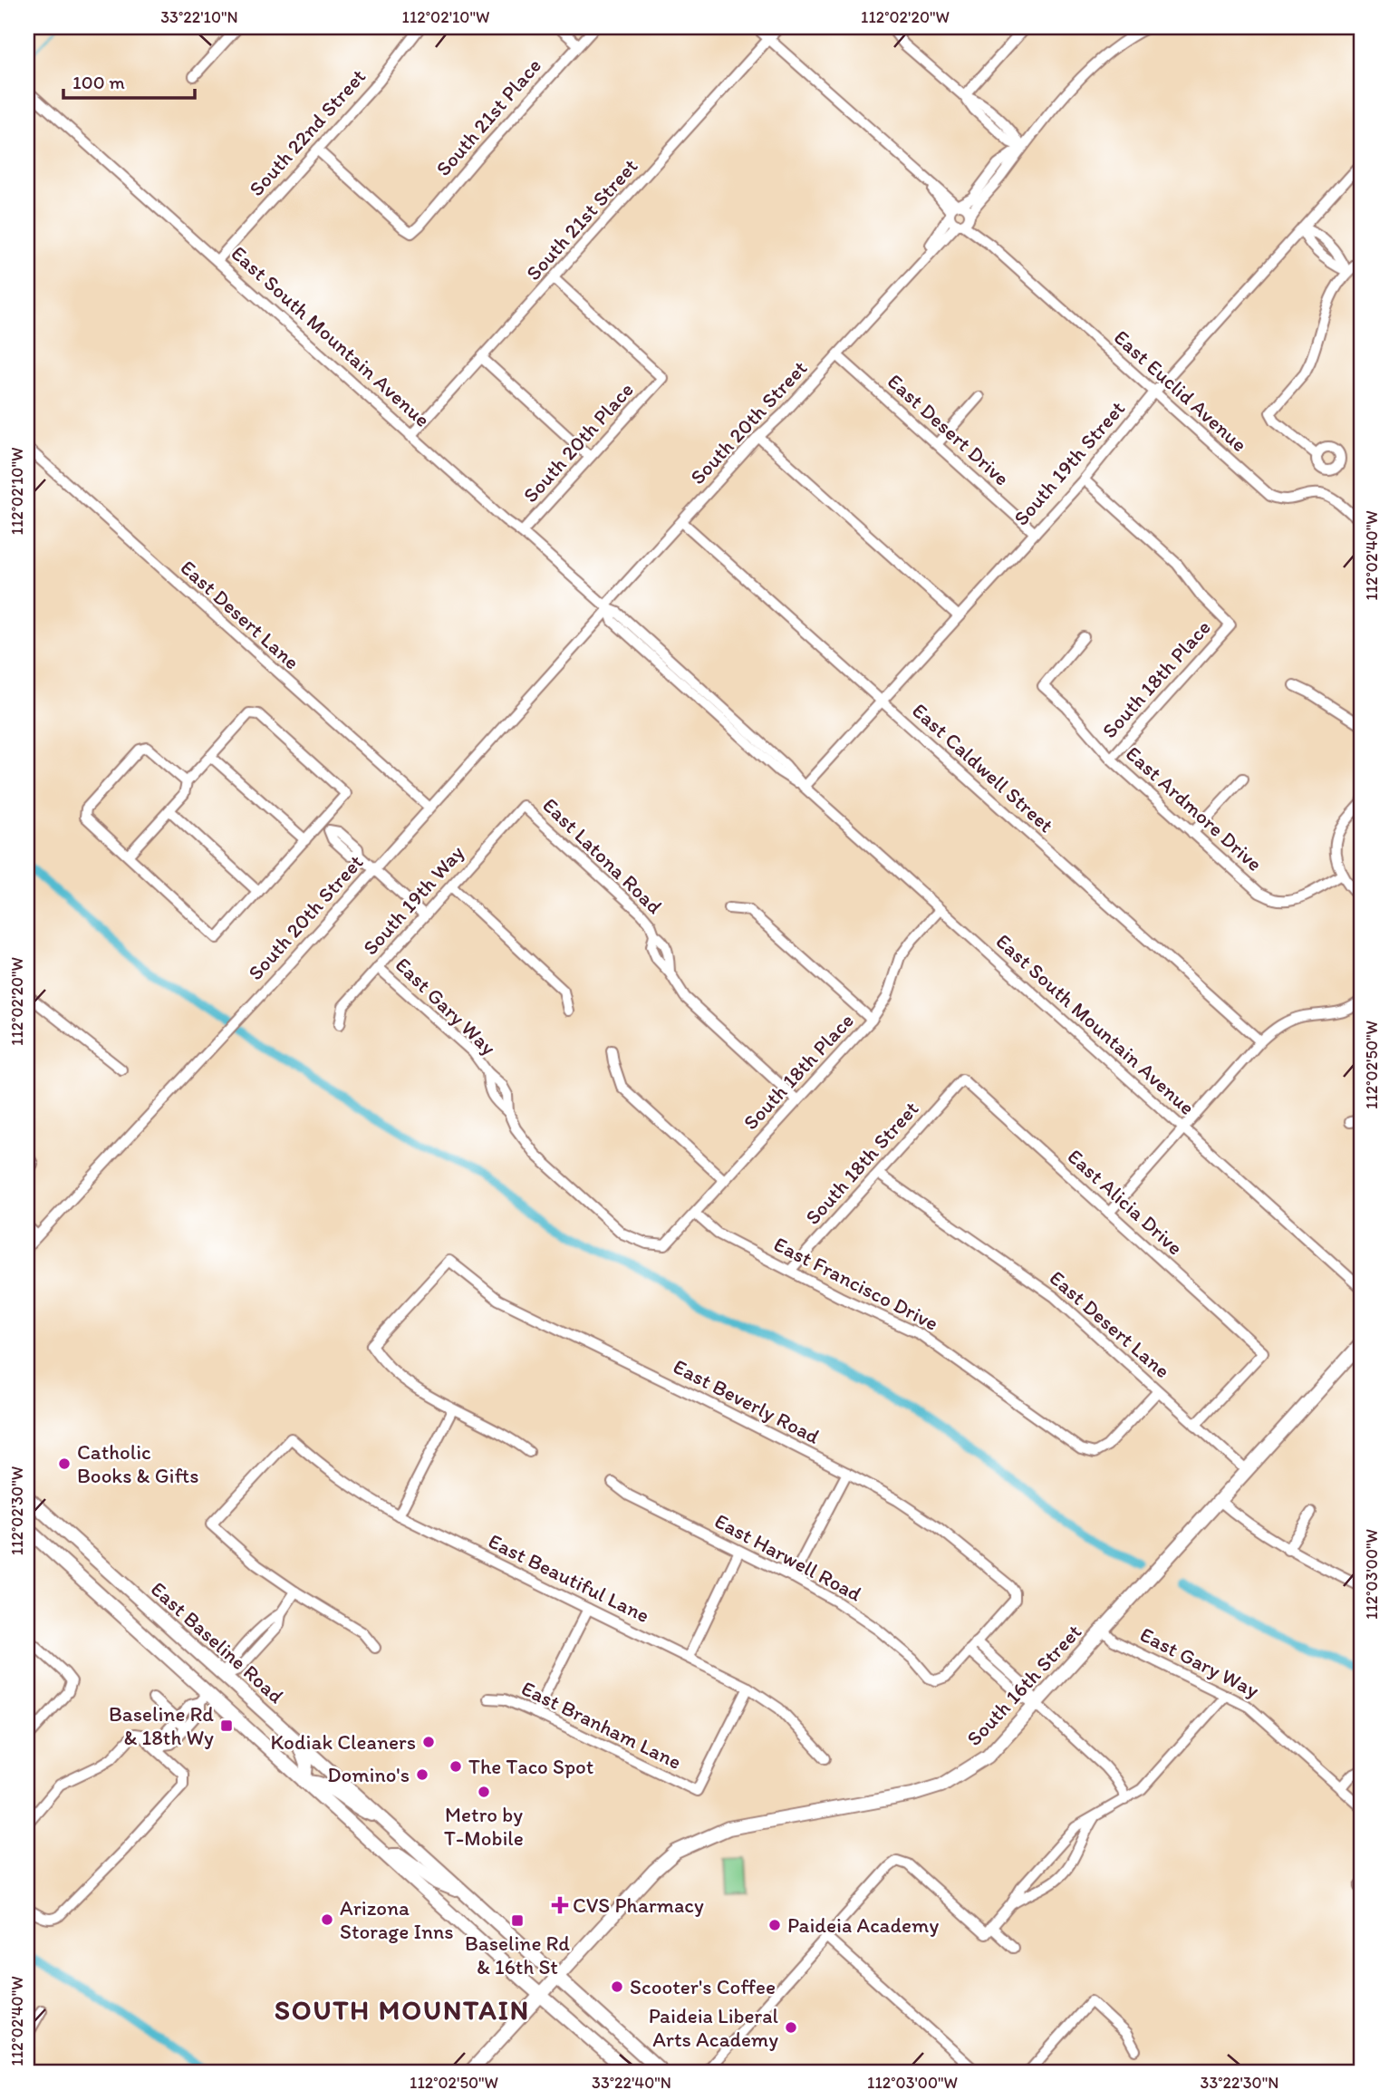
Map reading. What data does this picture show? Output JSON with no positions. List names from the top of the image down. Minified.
{"streets":{"main road":["East Baseline Road","South 16th Street"],"street":["South 21st Place","South 22nd Street","South 21st Street","East South Mountain Avenue","East Euclid Avenue","South 20th Street","East Desert Drive","South 20th Place","South 19th Street","East Desert Lane","South 18th Place","East Caldwell Street","East Ardmore Drive","East Latona Road","South 19th Way","East Gary Way","South 18th Street","East Alicia Drive","East Francisco Drive","East Beverly Road","East Harwell Road","East Beautiful Lane","East Branham Lane"]},"crossings":[["South 21st Place","South 22nd Street"],["South 22nd Street","East South Mountain Avenue"],["South 21st Street","East South Mountain Avenue"],["South 21st Street","South 20th Place"],["East South Mountain Avenue","South 20th Street"],["East South Mountain Avenue","South 20th Place"],["East South Mountain Avenue","South 19th Street"],["East South Mountain Avenue","South 18th Place"],["East Euclid Avenue","South 20th Street"],["East Euclid Avenue","South 19th Street"],["South 20th Street","East Desert Drive"],["South 20th Street","East Desert Lane"],["South 20th Street","East Caldwell Street"],["East Desert Drive","South 19th Street"],["South 19th Street","South 18th Place"],["South 19th Street","East Caldwell Street"],["East Desert Lane","South 18th Street"],["East Desert Lane","East Alicia Drive"],["East Desert Lane","East Francisco Drive"],["East Desert Lane","South 16th Street"],["South 18th Place","East Ardmore Drive"],["South 18th Place","East Latona Road"],["South 18th Place","East Gary Way"],["South 18th Place","East Francisco Drive"],["East Latona Road","South 19th Way"],["South 19th Way","East Gary Way"],["East Gary Way","South 16th Street"],["South 18th Street","East Alicia Drive"],["South 18th Street","East Francisco Drive"],["East Beautiful Lane","East Branham Lane"],["East Baseline Road","South 16th Street"]],"districts":["SOUTH MOUNTAIN"],"places":{"other":["Catholic Books & Gifts","Kodiak Cleaners","The Taco Spot","Domino's","Metro by T-Mobile","Arizona Storage Inns","Paideia Academy","Scooter's Coffee","Paideia Liberal Arts Academy"],"transit":["Baseline Rd & 18th Wy","Baseline Rd & 16th St"],"health":["CVS Pharmacy"]},"scale_bar":"100 m","coordinates":["33°22'10\"N","112°02'10\"W","112°02'20\"W","112°02'40\"W","112°02'50\"W","112°02'30\"W","112°03'00\"W","33°22'40\"N","33°22'30\"N"]}
